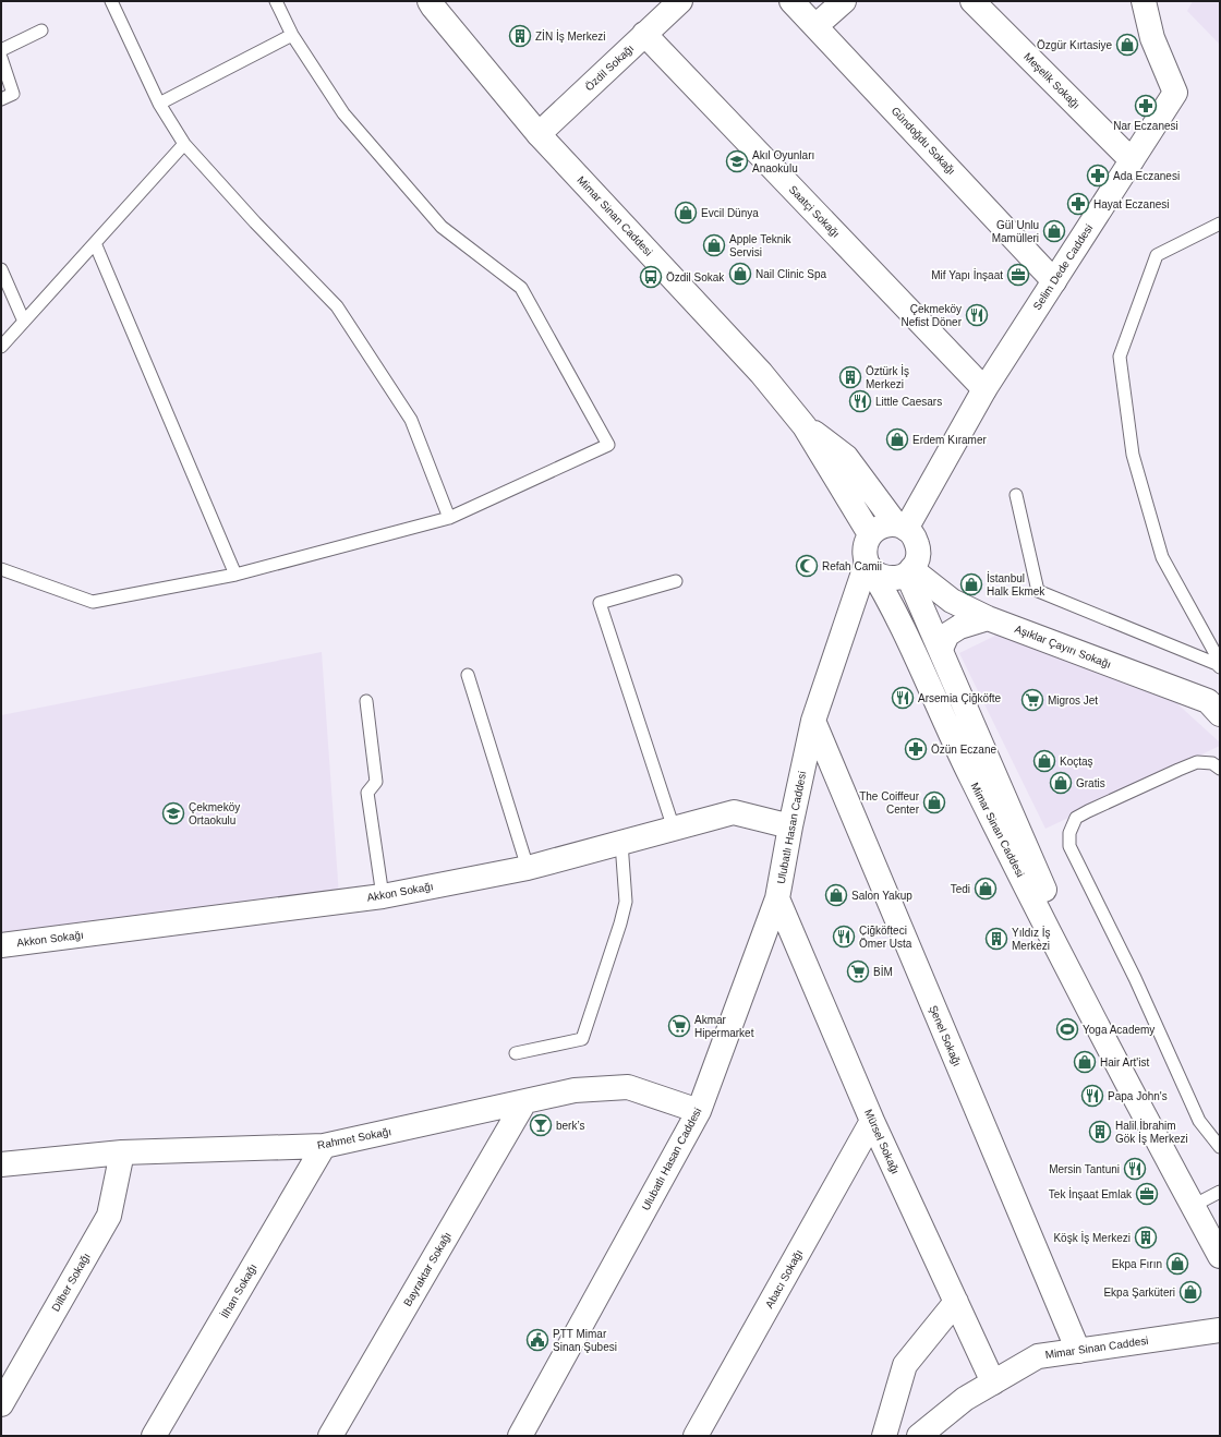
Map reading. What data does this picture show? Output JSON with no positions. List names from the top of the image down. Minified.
{"streets":{"street":["Özdil Sokağı","Meşelik Sokağı","Gündoğdu Sokağı","Saatçi Sokağı","Mimar Sinan Caddesi","Selim Dede Caddesi","Aşıklar Çayırı Sokağı","Ulubatlı Hasan Caddesi","Akkon Sokağı","Şenel Sokağı","Rahmet Sokağı","Mürsel Sokağı","Bayraktar Sokağı","Abacı Sokağı","Dilber Sokağı","İlhan Sokağı"]},"crossings":[["Özdil Sokağı","Saatçi Sokağı"],["Özdil Sokağı","Mimar Sinan Caddesi"],["Meşelik Sokağı","Selim Dede Caddesi"],["Gündoğdu Sokağı","Selim Dede Caddesi"],["Saatçi Sokağı","Selim Dede Caddesi"],["Mimar Sinan Caddesi","Selim Dede Caddesi"],["Mimar Sinan Caddesi","Aşıklar Çayırı Sokağı"],["Mimar Sinan Caddesi","Ulubatlı Hasan Caddesi"],["Mimar Sinan Caddesi","Şenel Sokağı"],["Mimar Sinan Caddesi","Mürsel Sokağı"],["Selim Dede Caddesi","Aşıklar Çayırı Sokağı"],["Selim Dede Caddesi","Ulubatlı Hasan Caddesi"],["Aşıklar Çayırı Sokağı","Ulubatlı Hasan Caddesi"],["Ulubatlı Hasan Caddesi","Akkon Sokağı"],["Ulubatlı Hasan Caddesi","Şenel Sokağı"],["Ulubatlı Hasan Caddesi","Rahmet Sokağı"],["Ulubatlı Hasan Caddesi","Mürsel Sokağı"],["Rahmet Sokağı","Bayraktar Sokağı"],["Rahmet Sokağı","Dilber Sokağı"],["Rahmet Sokağı","İlhan Sokağı"],["Mürsel Sokağı","Abacı Sokağı"]],"places":{"building":["ZİN İş Merkezi","Öztürk İş Merkezi","Yıldız İş Merkezi","Halil İbrahim Gök İş Merkezi","Köşk İş Merkezi"],"shop":["Özgür Kırtasiye","Evcil Dünya","Gül Unlu Mamülleri","Apple Teknik Servisi","Nail Clinic Spa","Erdem Kıramer","İstanbul Halk Ekmek","Koçtaş","Gratis","The Coiffeur Center","Tedi","Salon Yakup","Hair Art'ist","Ekpa Fırın","Ekpa Şarküteri"],"pharmacy":["Nar Eczanesi","Ada Eczanesi","Hayat Eczanesi","Özün Eczane"],"school or university":["Akıl Oyunları Anaokulu","Çekmeköy Ortaokulu"],"office":["Mif Yapı İnşaat","Tek İnşaat Emlak"],"bus stop":["Özdil Sokak"],"restaurant":["Çekmeköy Nefist Döner","Little Caesars","Arsemia Çiğköfte","Çiğköfteci Ömer Usta","Papa John's","Mersin Tantuni"],"mosque":["Refah Camii"],"supermarket":["Migros Jet","BİM","Akmar Hipermarket"],"sports":["Yoga Academy"],"bar":["berk’s"],"public building":["PTT Mimar Sinan Şubesi"]}}
